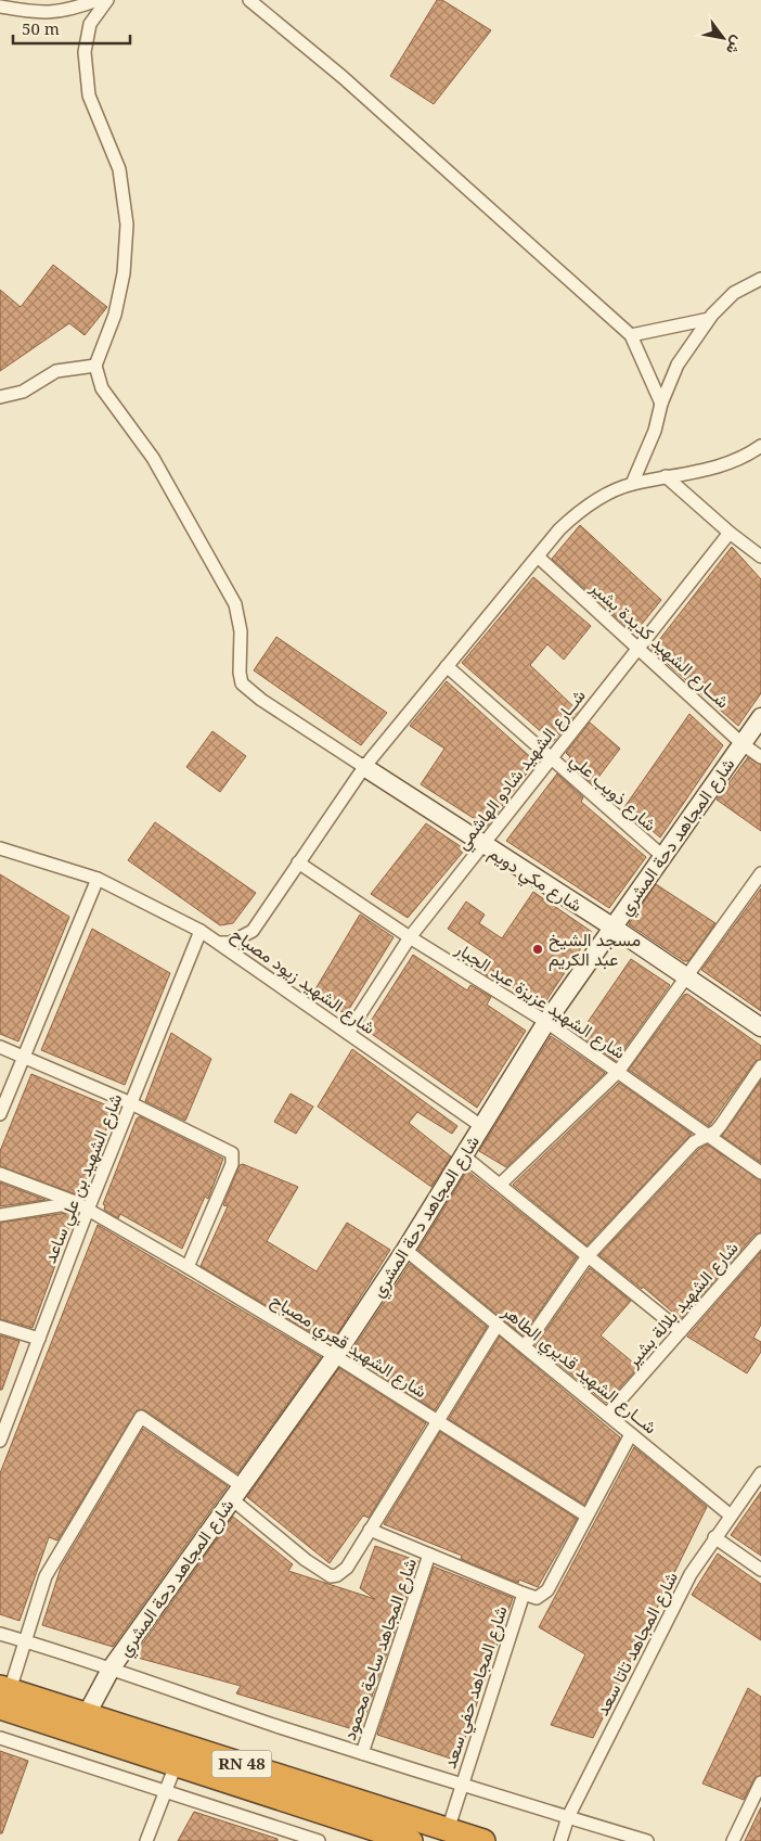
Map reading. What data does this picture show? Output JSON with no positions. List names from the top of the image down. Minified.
{"streets":{"highway":["RN 48"],"street":["شــارع الشهيد كديدة بشير","شــارع الشهيد شادو الهاشمي","شارع ذويب علي","شارع المجاهد دحة المشري","شارع مكي دويم","شارع الشهيد زيود مصباح","شارع الشهيد عزيزة عبد الجبار","شارع الشهيد بن علي ساعد","شارع الشهيد بلالة بشير","شارع الشهيد قعري مصباح","شــارع الشهيد قديري الطاهر","شارع المجاهد تاتا سعد","شارع المجاهد ساحة محمود","شارع المجاهد حفي سعد"]},"crossings":[["شــارع الشهيد كديدة بشير","شــارع الشهيد شادو الهاشمي"],["شــارع الشهيد كديدة بشير","شارع المجاهد دحة المشري"],["شــارع الشهيد شادو الهاشمي","شارع ذويب علي"],["شــارع الشهيد شادو الهاشمي","شارع مكي دويم"],["شــارع الشهيد شادو الهاشمي","شارع الشهيد زيود مصباح"],["شــارع الشهيد شادو الهاشمي","شارع الشهيد عزيزة عبد الجبار"],["شارع ذويب علي","شارع المجاهد دحة المشري"],["شارع المجاهد دحة المشري","شارع مكي دويم"],["شارع المجاهد دحة المشري","شارع الشهيد زيود مصباح"],["شارع المجاهد دحة المشري","شارع الشهيد عزيزة عبد الجبار"],["شارع المجاهد دحة المشري","شارع الشهيد قعري مصباح"],["شارع المجاهد دحة المشري","شــارع الشهيد قديري الطاهر"],["شارع المجاهد دحة المشري","RN 48"],["شارع الشهيد زيود مصباح","شارع الشهيد بن علي ساعد"],["شارع الشهيد بن علي ساعد","شارع الشهيد قعري مصباح"],["شارع الشهيد بلالة بشير","شــارع الشهيد قديري الطاهر"],["شارع الشهيد قعري مصباح","شارع المجاهد حفي سعد"],["شــارع الشهيد قديري الطاهر","شارع المجاهد تاتا سعد"],["شــارع الشهيد قديري الطاهر","شارع المجاهد حفي سعد"],["شارع المجاهد حفي سعد","RN 48"]],"places":["مسجد الشيخ عبد الكريم"],"scale_bar":"50 m","north":"bottom right"}
